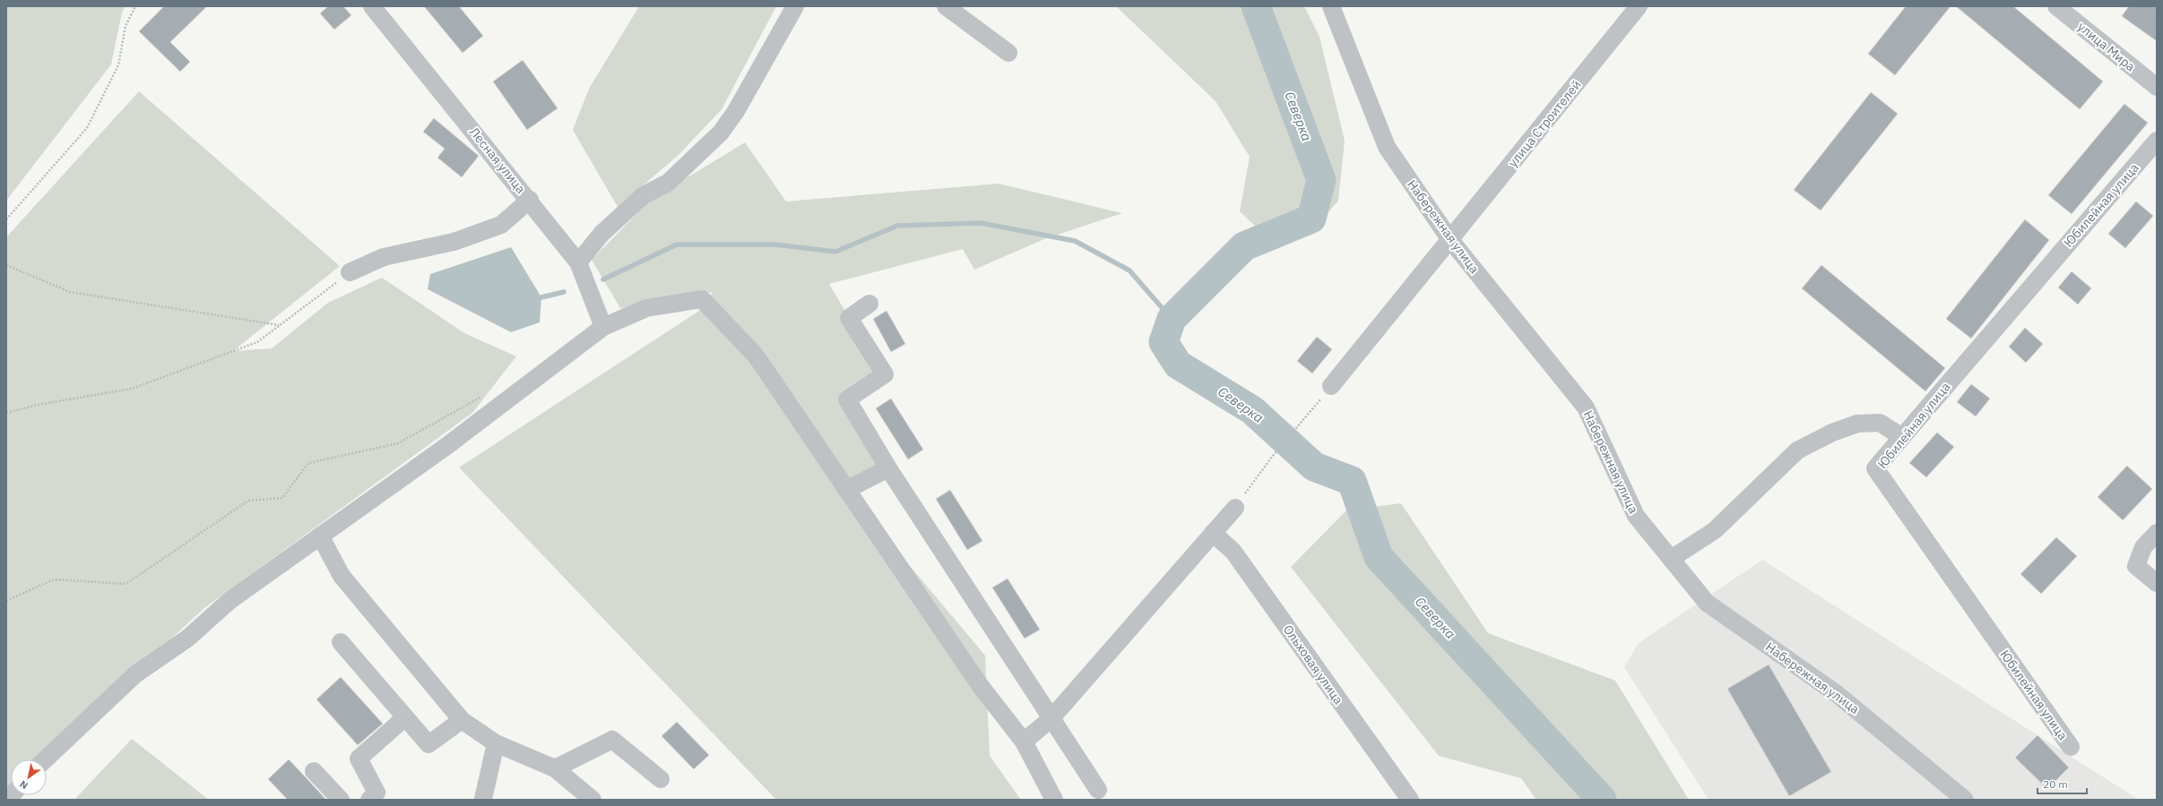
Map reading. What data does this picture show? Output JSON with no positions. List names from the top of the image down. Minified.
{"streets":{"street":["улица Мира","улица Строителей","Лесная улица","Юбилейная улица","Набережная улица","Ольховая улица"]},"crossings":[["улица Строителей","Набережная улица"]],"water":["Северка"],"scale_bar":"20 m","north":"bottom left"}
